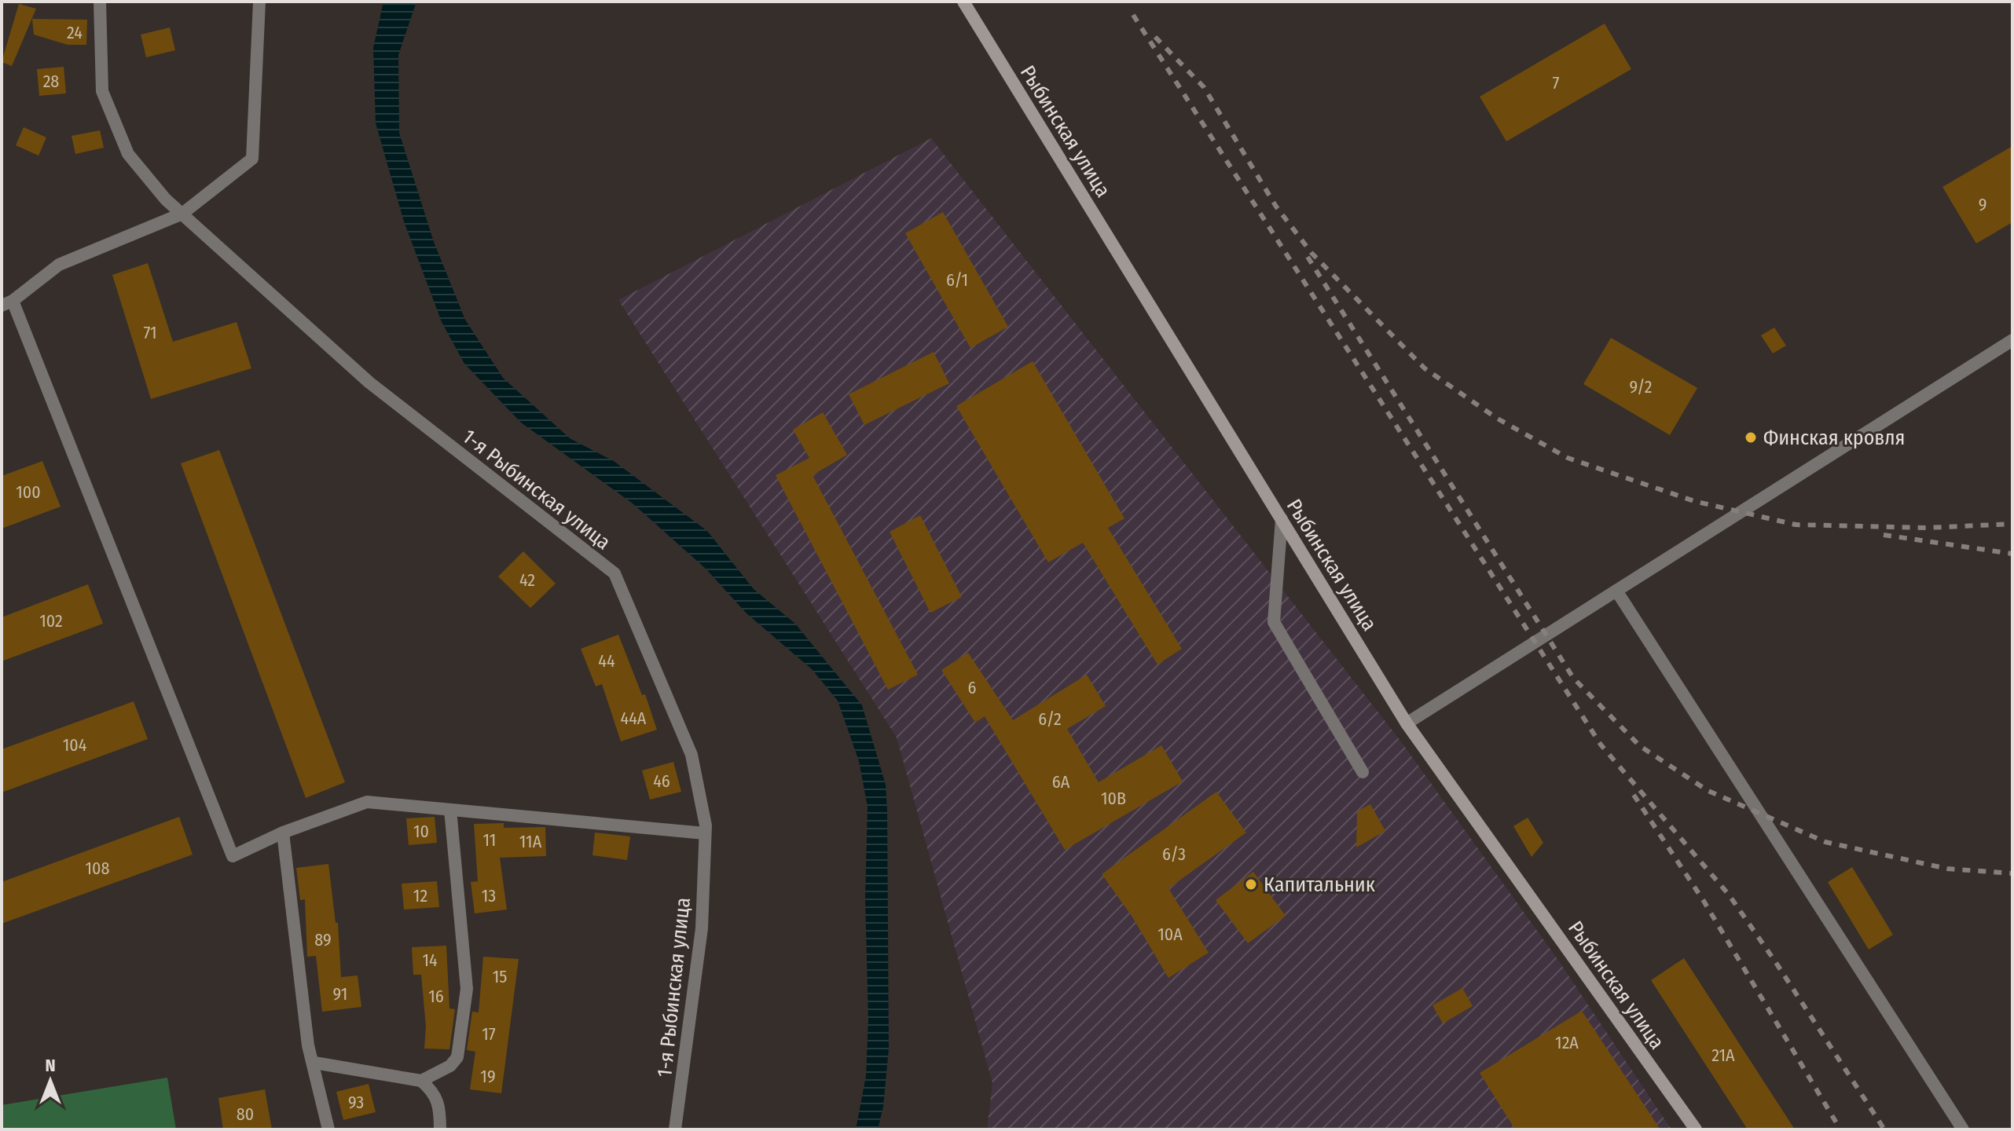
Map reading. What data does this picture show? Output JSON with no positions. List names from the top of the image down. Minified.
{"streets":{"main road":["Рыбинская улица"],"street":["1-я Рыбинская улица"]},"places":["Финская кровля","Капитальник"],"house_numbers":["24","28","7","9","6/1","71","9/2","100","42","102","44","6","44А","6/2","104","46","6А","10В","10","11","11А","6/3","108","12","13","10А","89","14","15","91","16","17","12А","21А","19","93","80"],"north":"top"}
